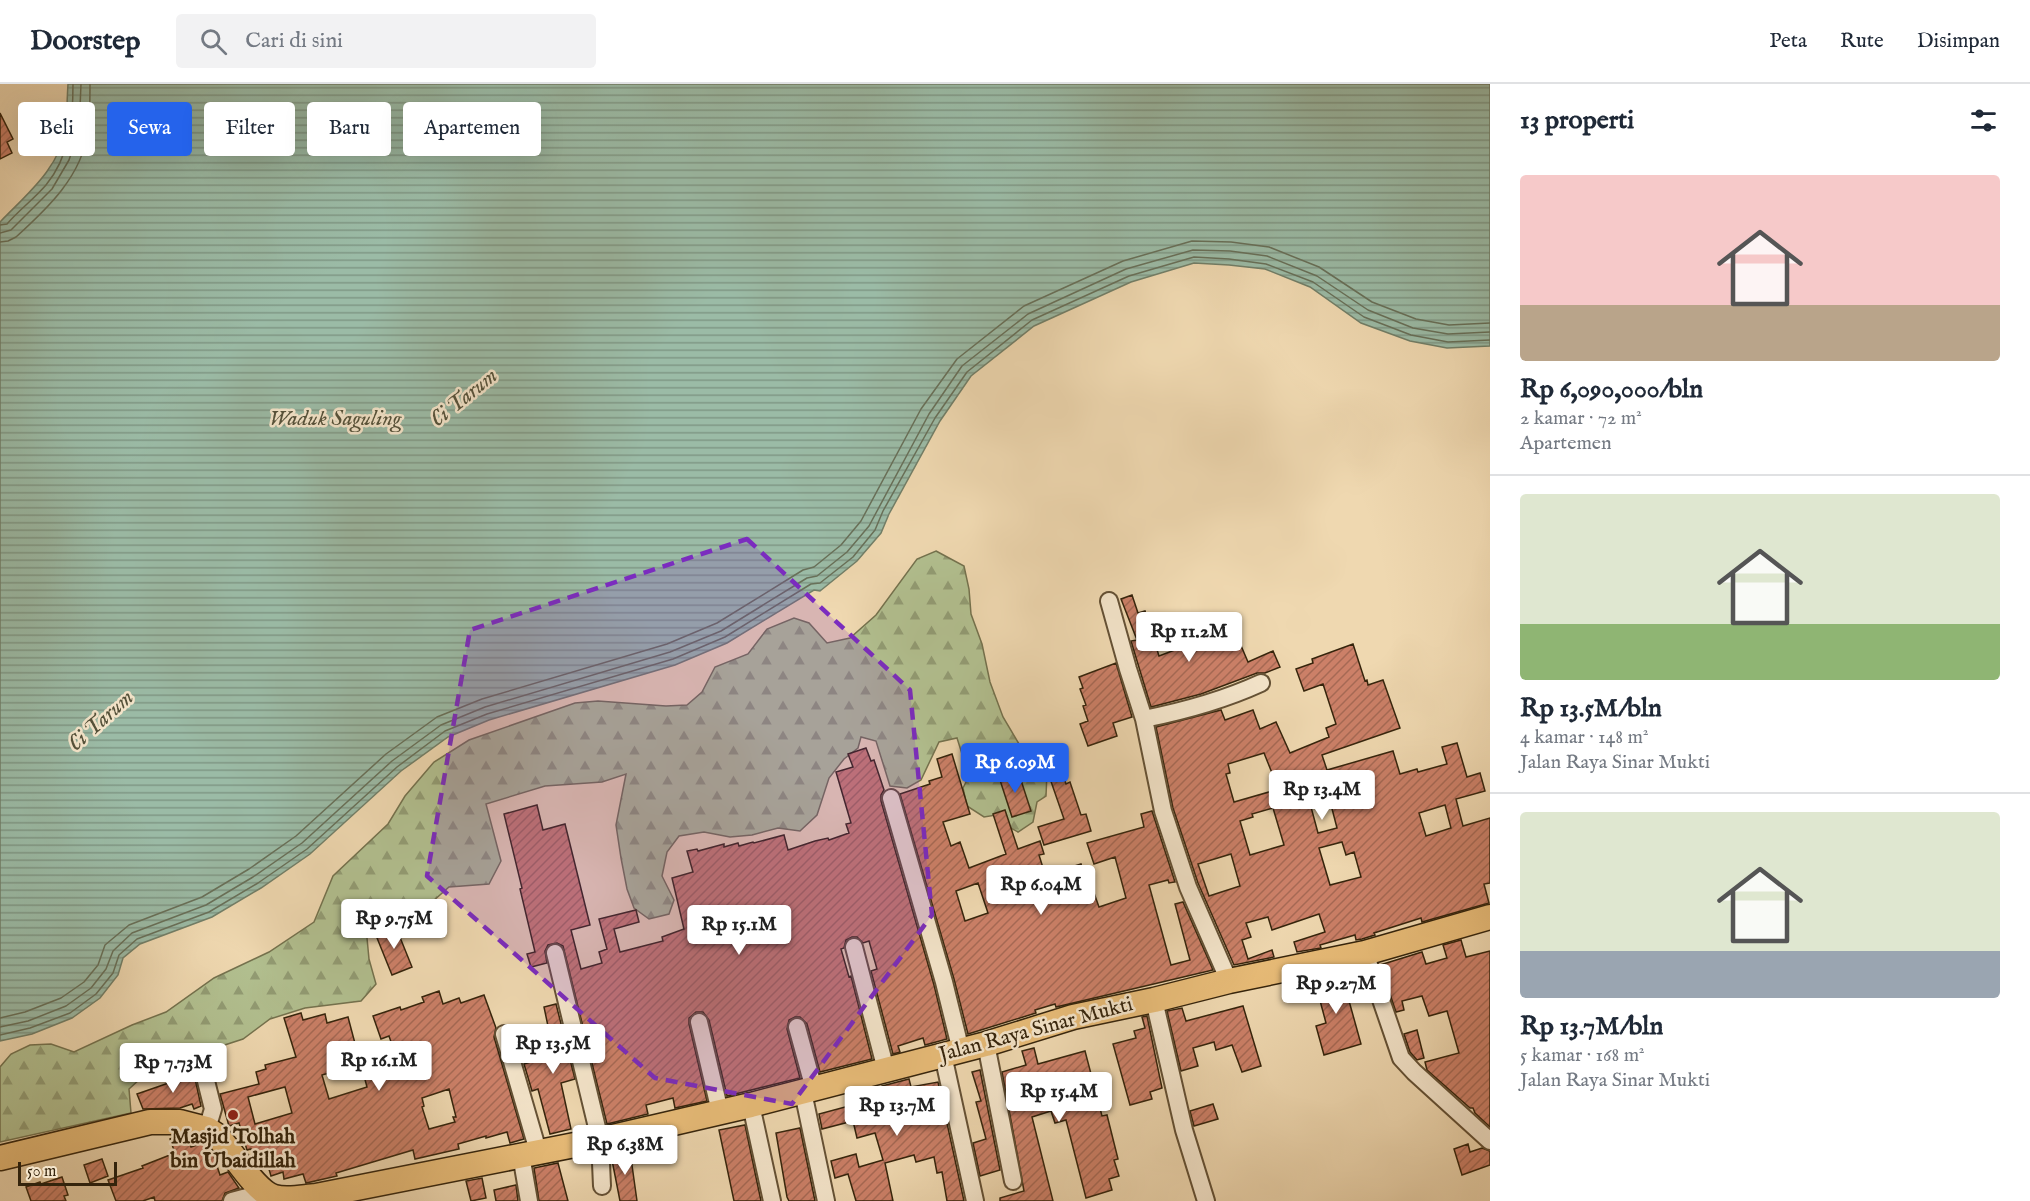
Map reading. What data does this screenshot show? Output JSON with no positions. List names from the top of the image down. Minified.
{"streets":{"highway":["Jalan Raya Sinar Mukti"]},"water":["Ci Tarum","Waduk Saguling"],"places":["Masjid Tolhah bin Ubaidillah"],"scale_bar":"50 m","page":{"header":"Doorstep","search":"Cari di sini","nav":["Peta","Rute","Disimpan"],"heading":"13 properti","chip":["Beli","Sewa","Filter","Baru","Apartemen"],"list":[{"name":"Rp 6,090,000/bln","note":"2 kamar · 72 m² · Apartemen"},{"name":"Rp 13.5M/bln","note":"4 kamar · 148 m² · Jalan Raya Sinar Mukti"},{"name":"Rp 13.7M/bln","note":"5 kamar · 168 m² · Jalan Raya Sinar Mukti"}],"price":["Rp 11.2M","Rp 6.09M","Rp 13.4M","Rp 6.04M","Rp 9.75M","Rp 15.1M","Rp 9.27M","Rp 13.5M","Rp 16.1M","Rp 7.73M","Rp 15.4M","Rp 13.7M","Rp 6.38M"],"scale":"50 m"}}
